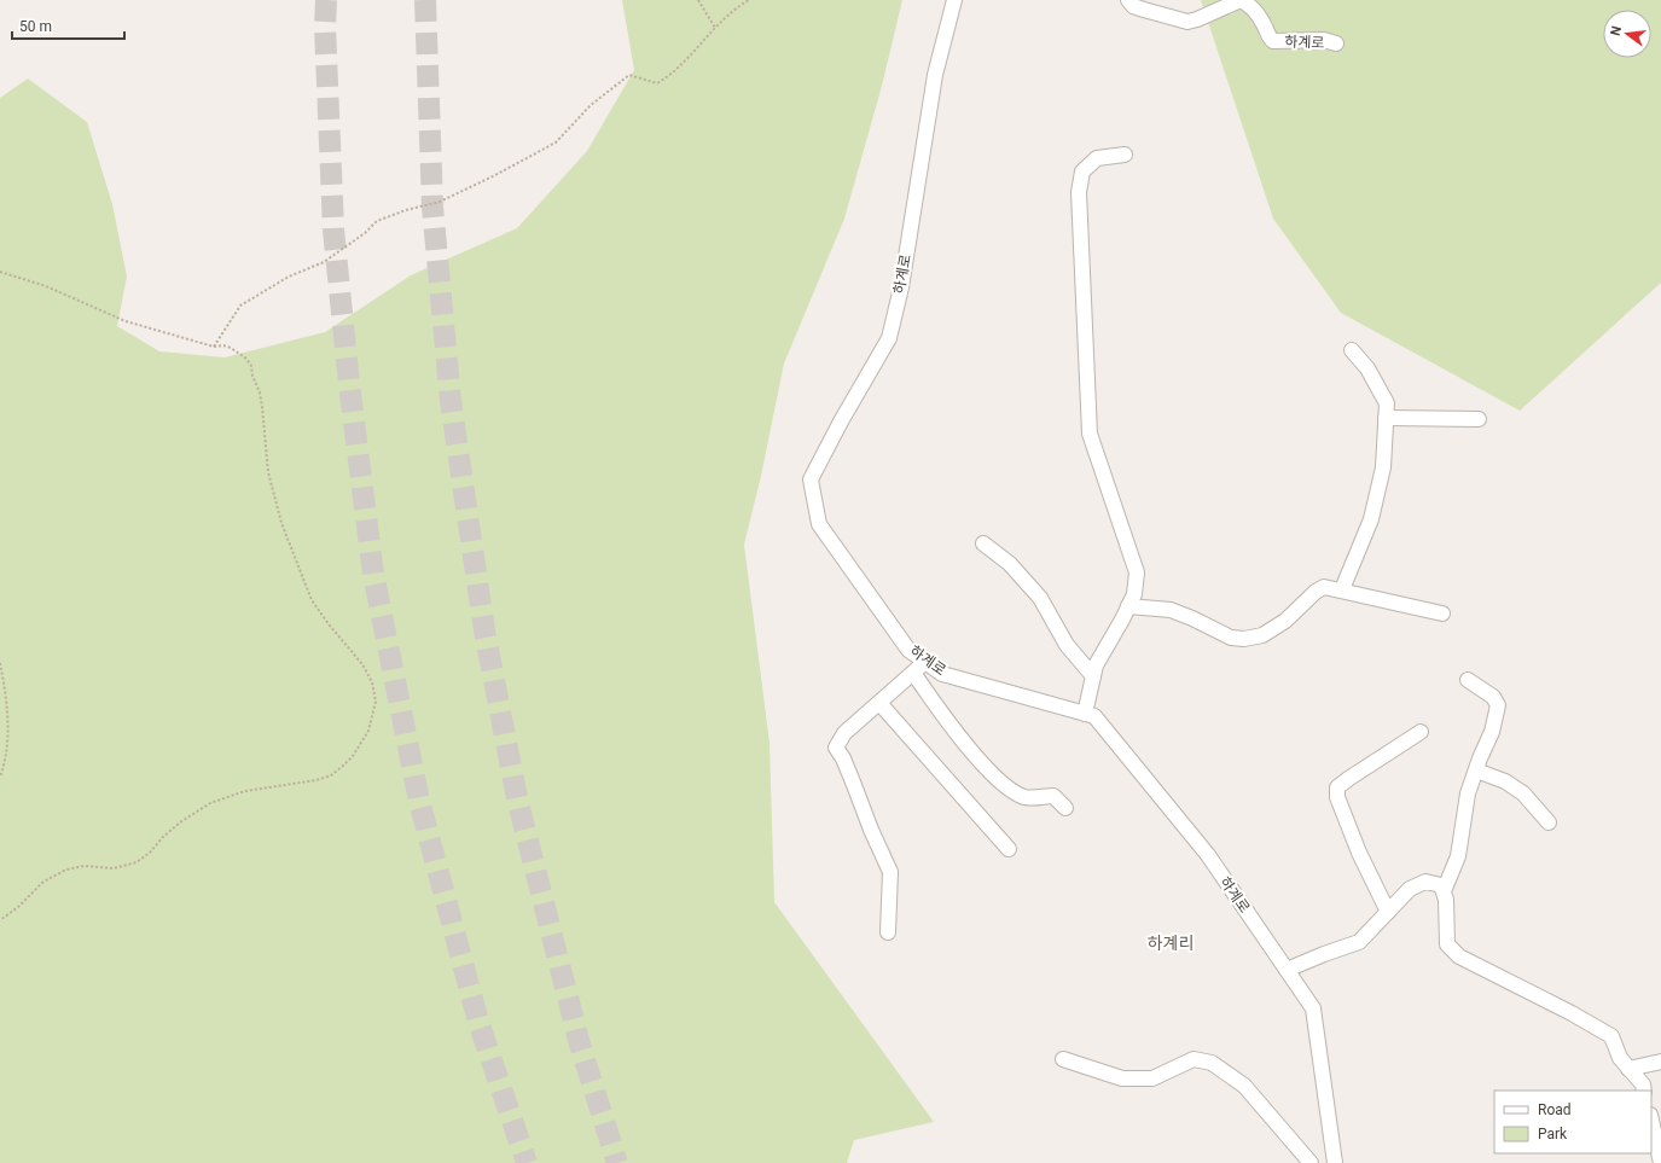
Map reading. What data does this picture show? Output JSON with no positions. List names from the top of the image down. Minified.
{"streets":{"street":["하계로"]},"districts":["하계리"],"legend":["Road","Park"],"scale_bar":"50 m","north":"left"}
